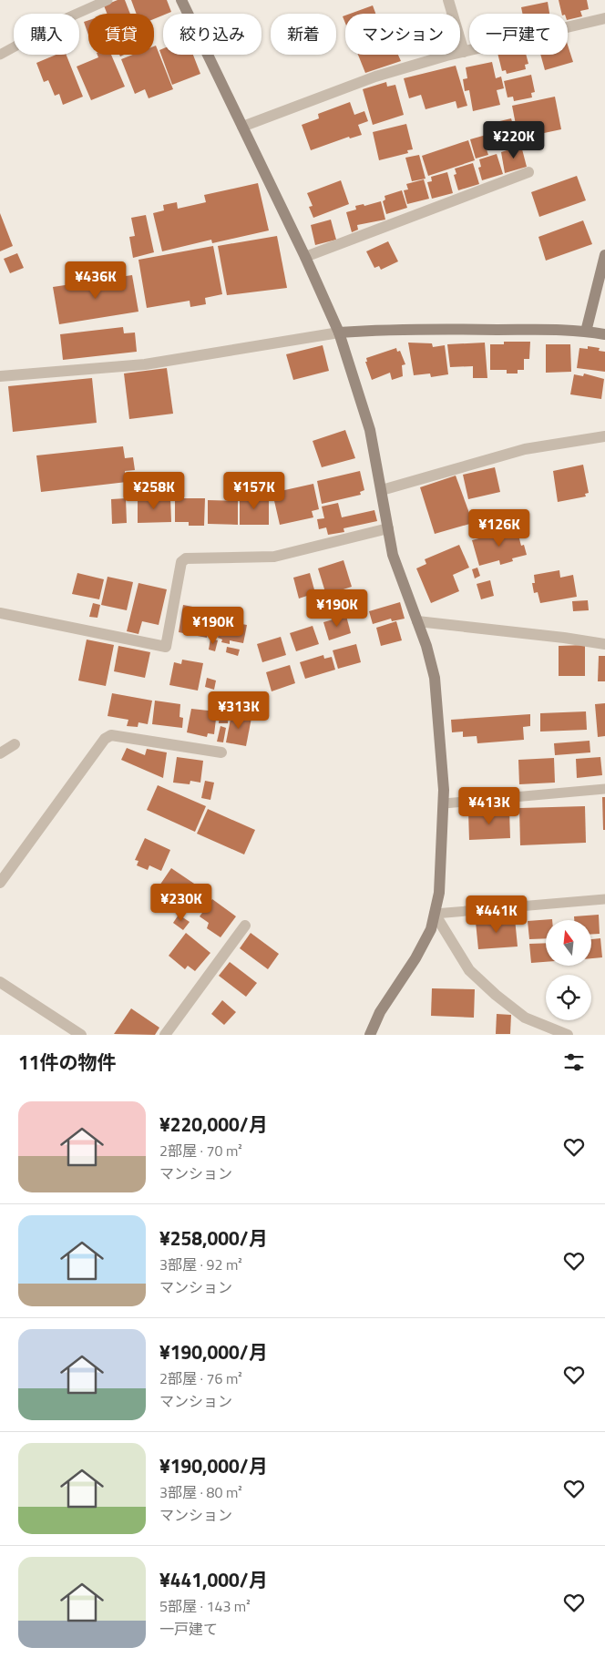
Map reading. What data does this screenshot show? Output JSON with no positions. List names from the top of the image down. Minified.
{"north":"top","page":{"chip":["購入","賃貸","絞り込み","新着","マンション","一戸建て"],"price":["¥220K","¥436K","¥258K","¥157K","¥126K","¥190K","¥190K","¥313K","¥413K","¥230K","¥441K"],"heading":"11件の物件","list":[{"name":"¥220,000/月","note":"2部屋 · 70 m² · マンション"},{"name":"¥258,000/月","note":"3部屋 · 92 m² · マンション"},{"name":"¥190,000/月","note":"2部屋 · 76 m² · マンション"},{"name":"¥190,000/月","note":"3部屋 · 80 m² · マンション"},{"name":"¥441,000/月","note":"5部屋 · 143 m² · 一戸建て"}]}}
